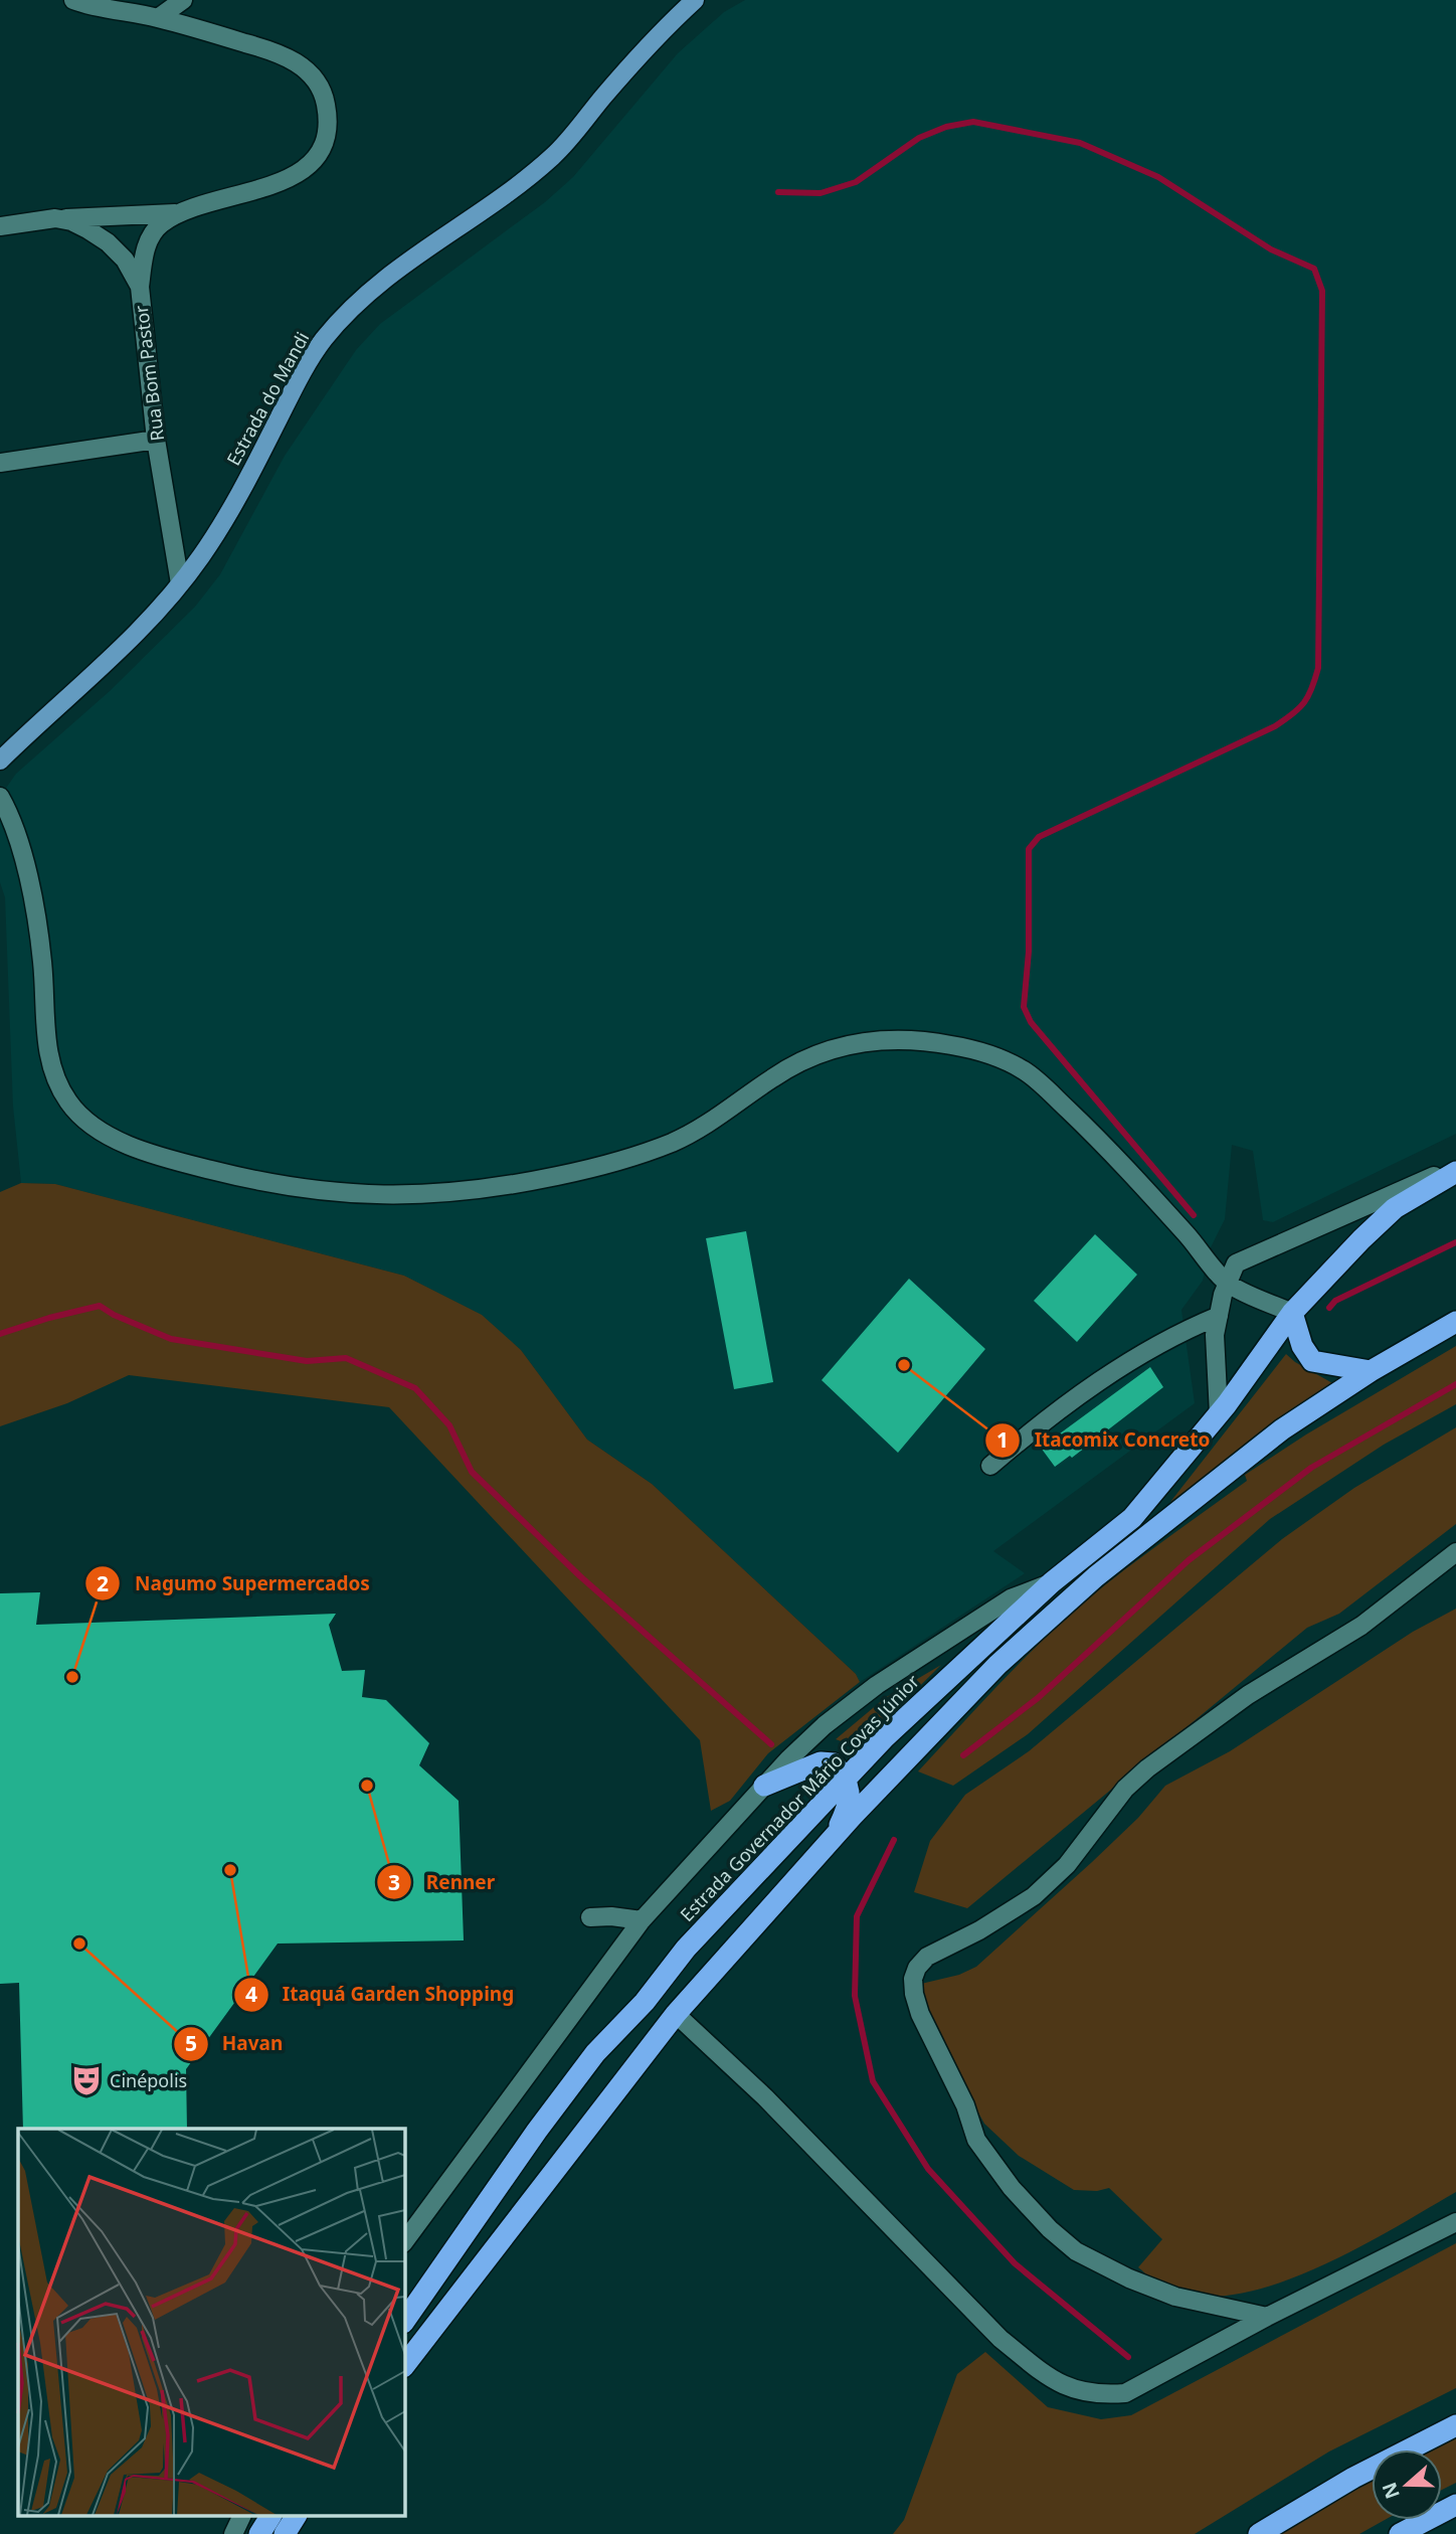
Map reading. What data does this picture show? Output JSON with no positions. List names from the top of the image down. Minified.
{"streets":{"highway":["Estrada Governador Mário Covas Júnior"],"main road":["Estrada do Mandi"],"street":["Rua Bom Pastor"]},"crossings":[["Rua Bom Pastor","Estrada do Mandi"]],"places":{"other":["Itacomix Concreto","Nagumo Supermercados","Renner","Itaquá Garden Shopping","Havan"],"theatre":["Cinépolis"]},"north":"left"}
